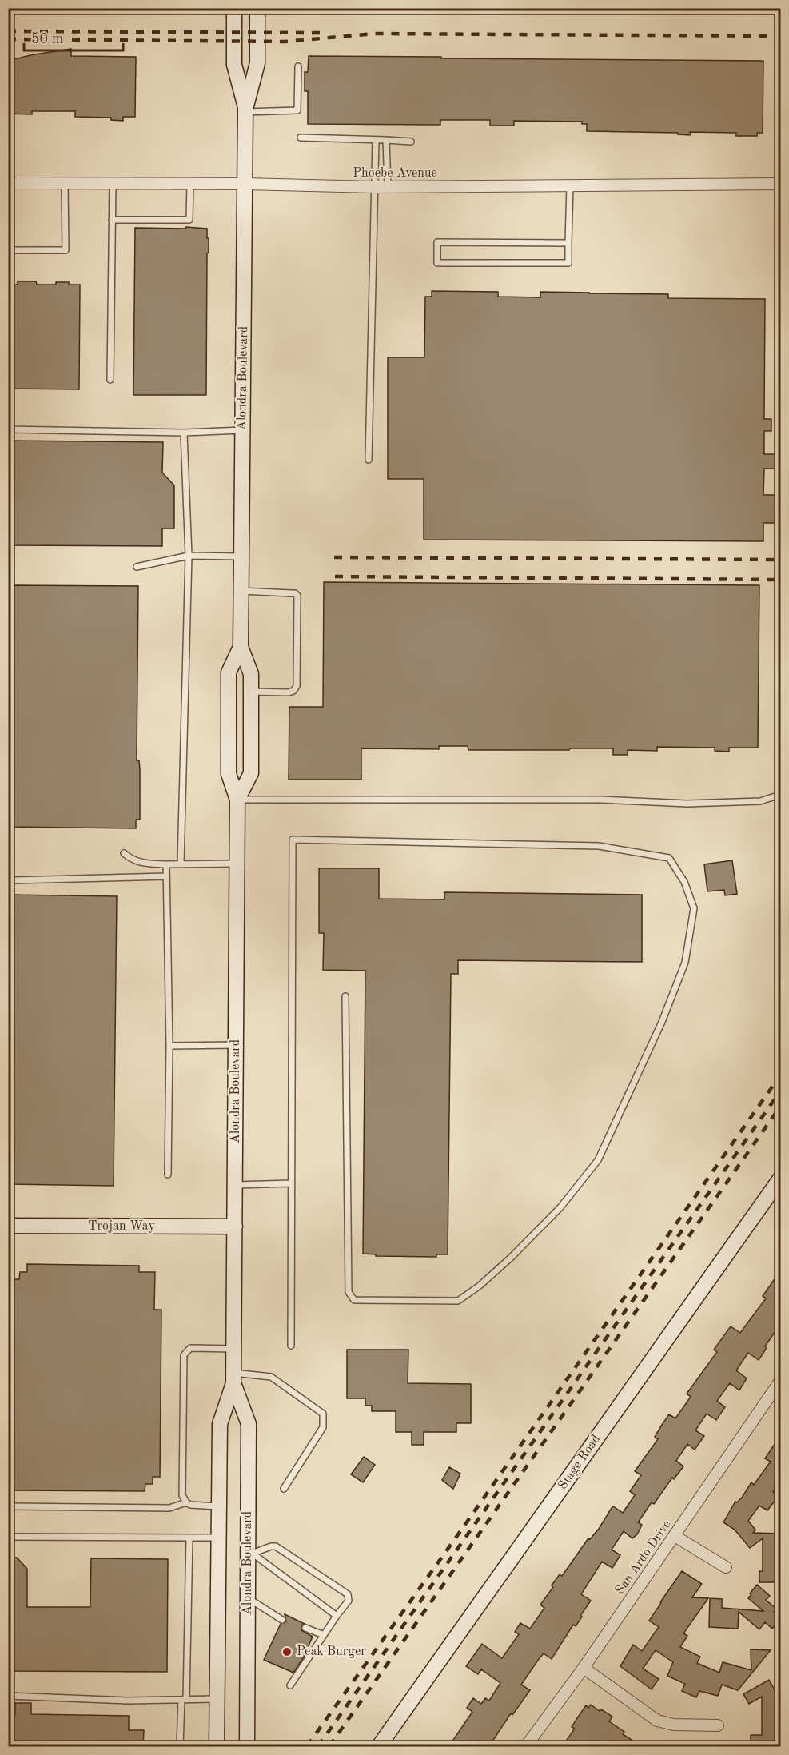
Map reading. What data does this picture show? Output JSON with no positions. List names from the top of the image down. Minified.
{"streets":{"main road":["Alondra Boulevard","Trojan Way","Stage Road"],"street":["Phoebe Avenue","San Ardo Drive"]},"crossings":[["Phoebe Avenue","Alondra Boulevard"],["Alondra Boulevard","Trojan Way"]],"places":["Peak Burger"],"scale_bar":"50 m"}
